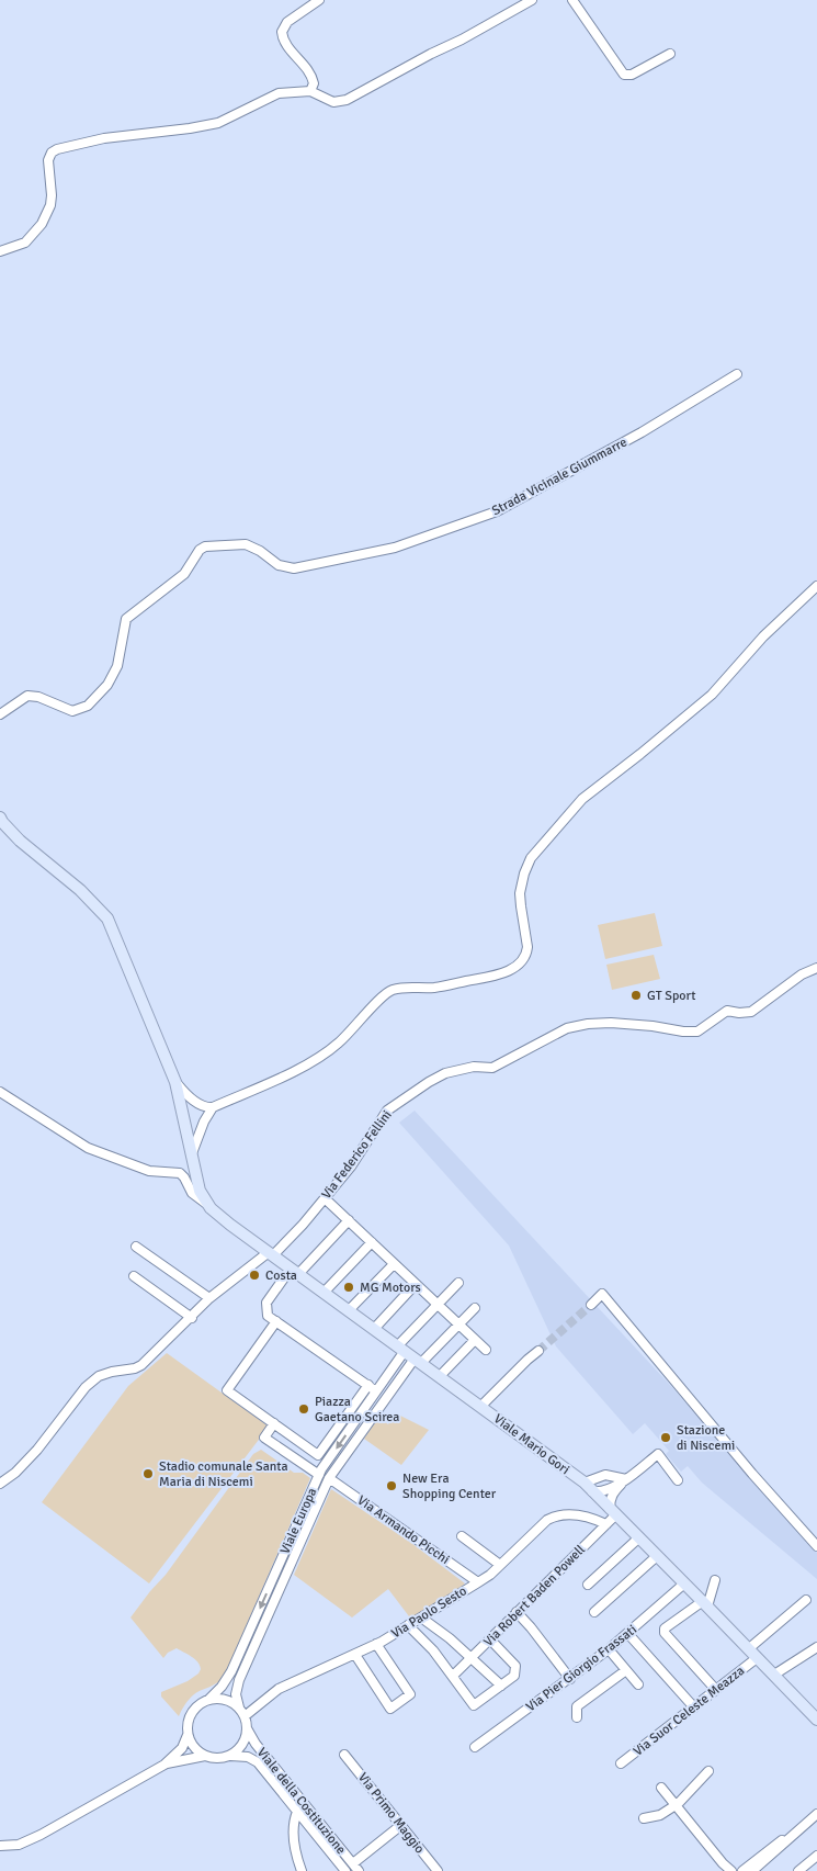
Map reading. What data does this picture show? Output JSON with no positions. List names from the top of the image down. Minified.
{"streets":{"main road":["Viale Mario Gori"],"street":["Strada Vicinale Giummarre","Via Federico Fellini","Viale Europa","Via Armando Picchi","Via Robert Baden Powell","Via Paolo Sesto","Via Pier Giorgio Frassati","Via Suor Celeste Meazza","Viale della Costituzione","Via Primo Maggio"]},"crossings":[["Via Federico Fellini","Viale Mario Gori"],["Viale Mario Gori","Viale Europa"],["Viale Mario Gori","Via Robert Baden Powell"],["Viale Mario Gori","Via Pier Giorgio Frassati"],["Viale Mario Gori","Via Suor Celeste Meazza"],["Viale Europa","Via Armando Picchi"],["Viale Europa","Via Paolo Sesto"],["Viale Europa","Viale della Costituzione"],["Via Armando Picchi","Via Paolo Sesto"],["Via Robert Baden Powell","Via Paolo Sesto"],["Via Paolo Sesto","Viale della Costituzione"]],"places":["GT Sport","Costa","MG Motors","Piazza Gaetano Scirea","Stazione di Niscemi","Stadio comunale Santa Maria di Niscemi","New Era Shopping Center"]}
